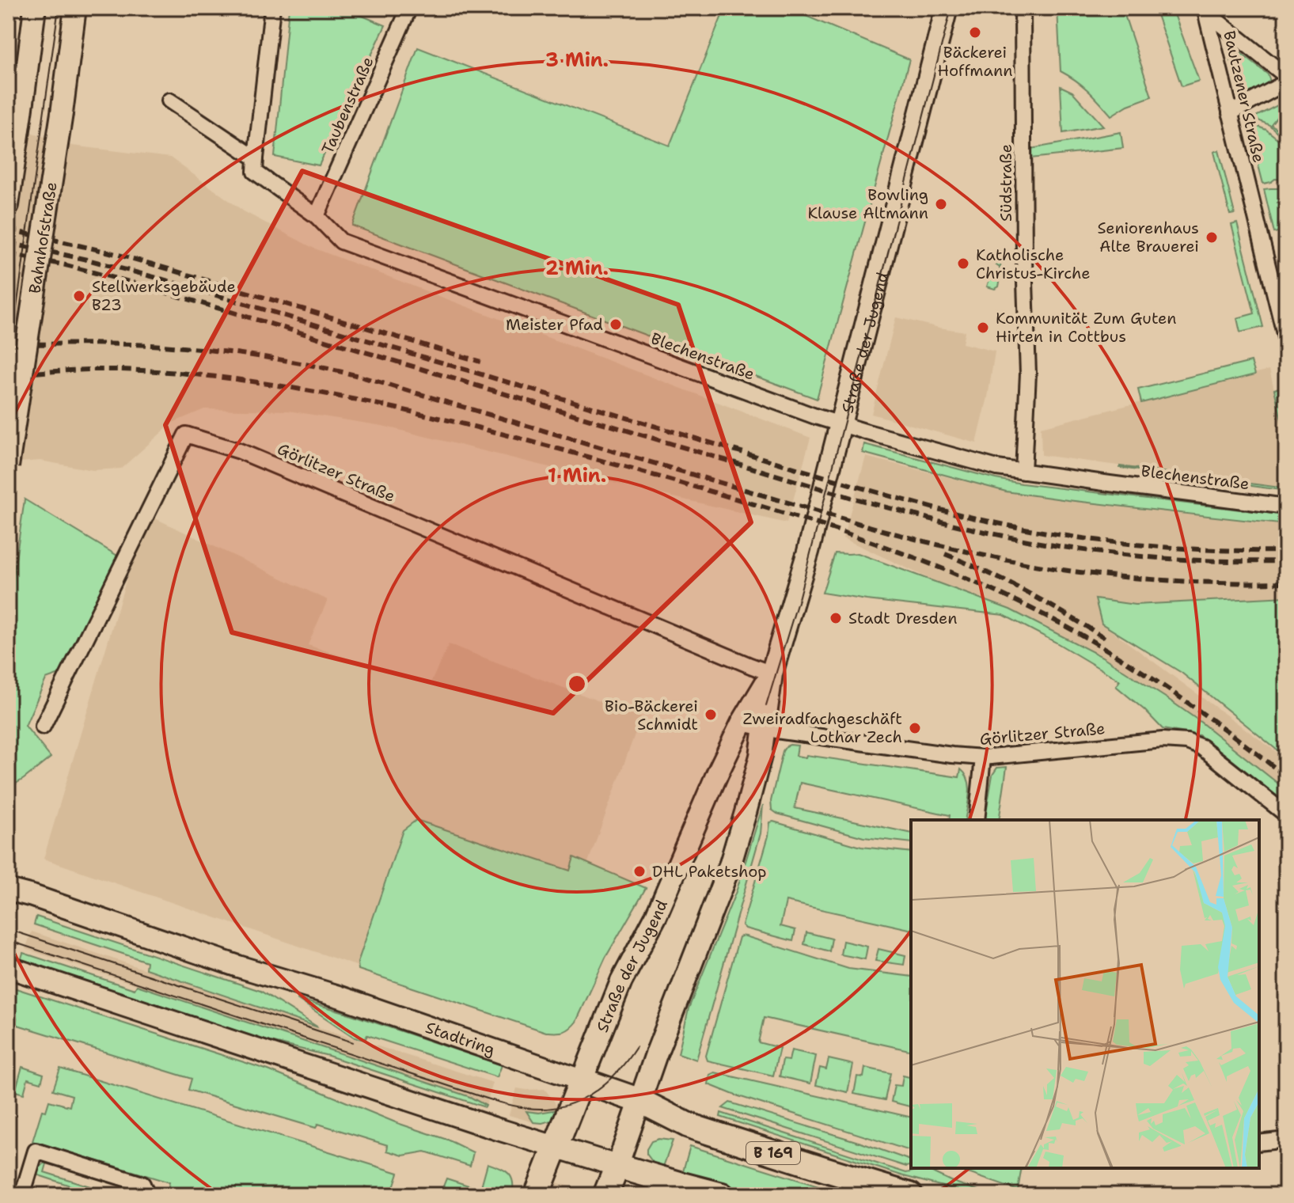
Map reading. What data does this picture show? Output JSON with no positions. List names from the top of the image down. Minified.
{"streets":{"main road":["Bahnhofstraße","Straße der Jugend","Stadtring","B 169"],"street":["Bautzener Straße","Taubenstraße","Südstraße","Blechenstraße","Görlitzer Straße"]},"crossings":[["Taubenstraße","Blechenstraße"],["Südstraße","Blechenstraße"],["Straße der Jugend","Blechenstraße"],["Straße der Jugend","Görlitzer Straße"],["Straße der Jugend","Stadtring"]],"places":["Bäckerei Hoffmann","Bowling Klause Altmann","Seniorenhaus Alte Brauerei","Katholische Christus-Kirche","Stellwerksgebäude B23","Meister Pfad","Kommunität Zum Guten Hirten in Cottbus","Stadt Dresden","Bio-Bäckerei Schmidt","Zweiradfachgeschäft Lothar Zech","DHL Paketshop"],"rings":["3 Min.","2 Min.","1 Min."]}
